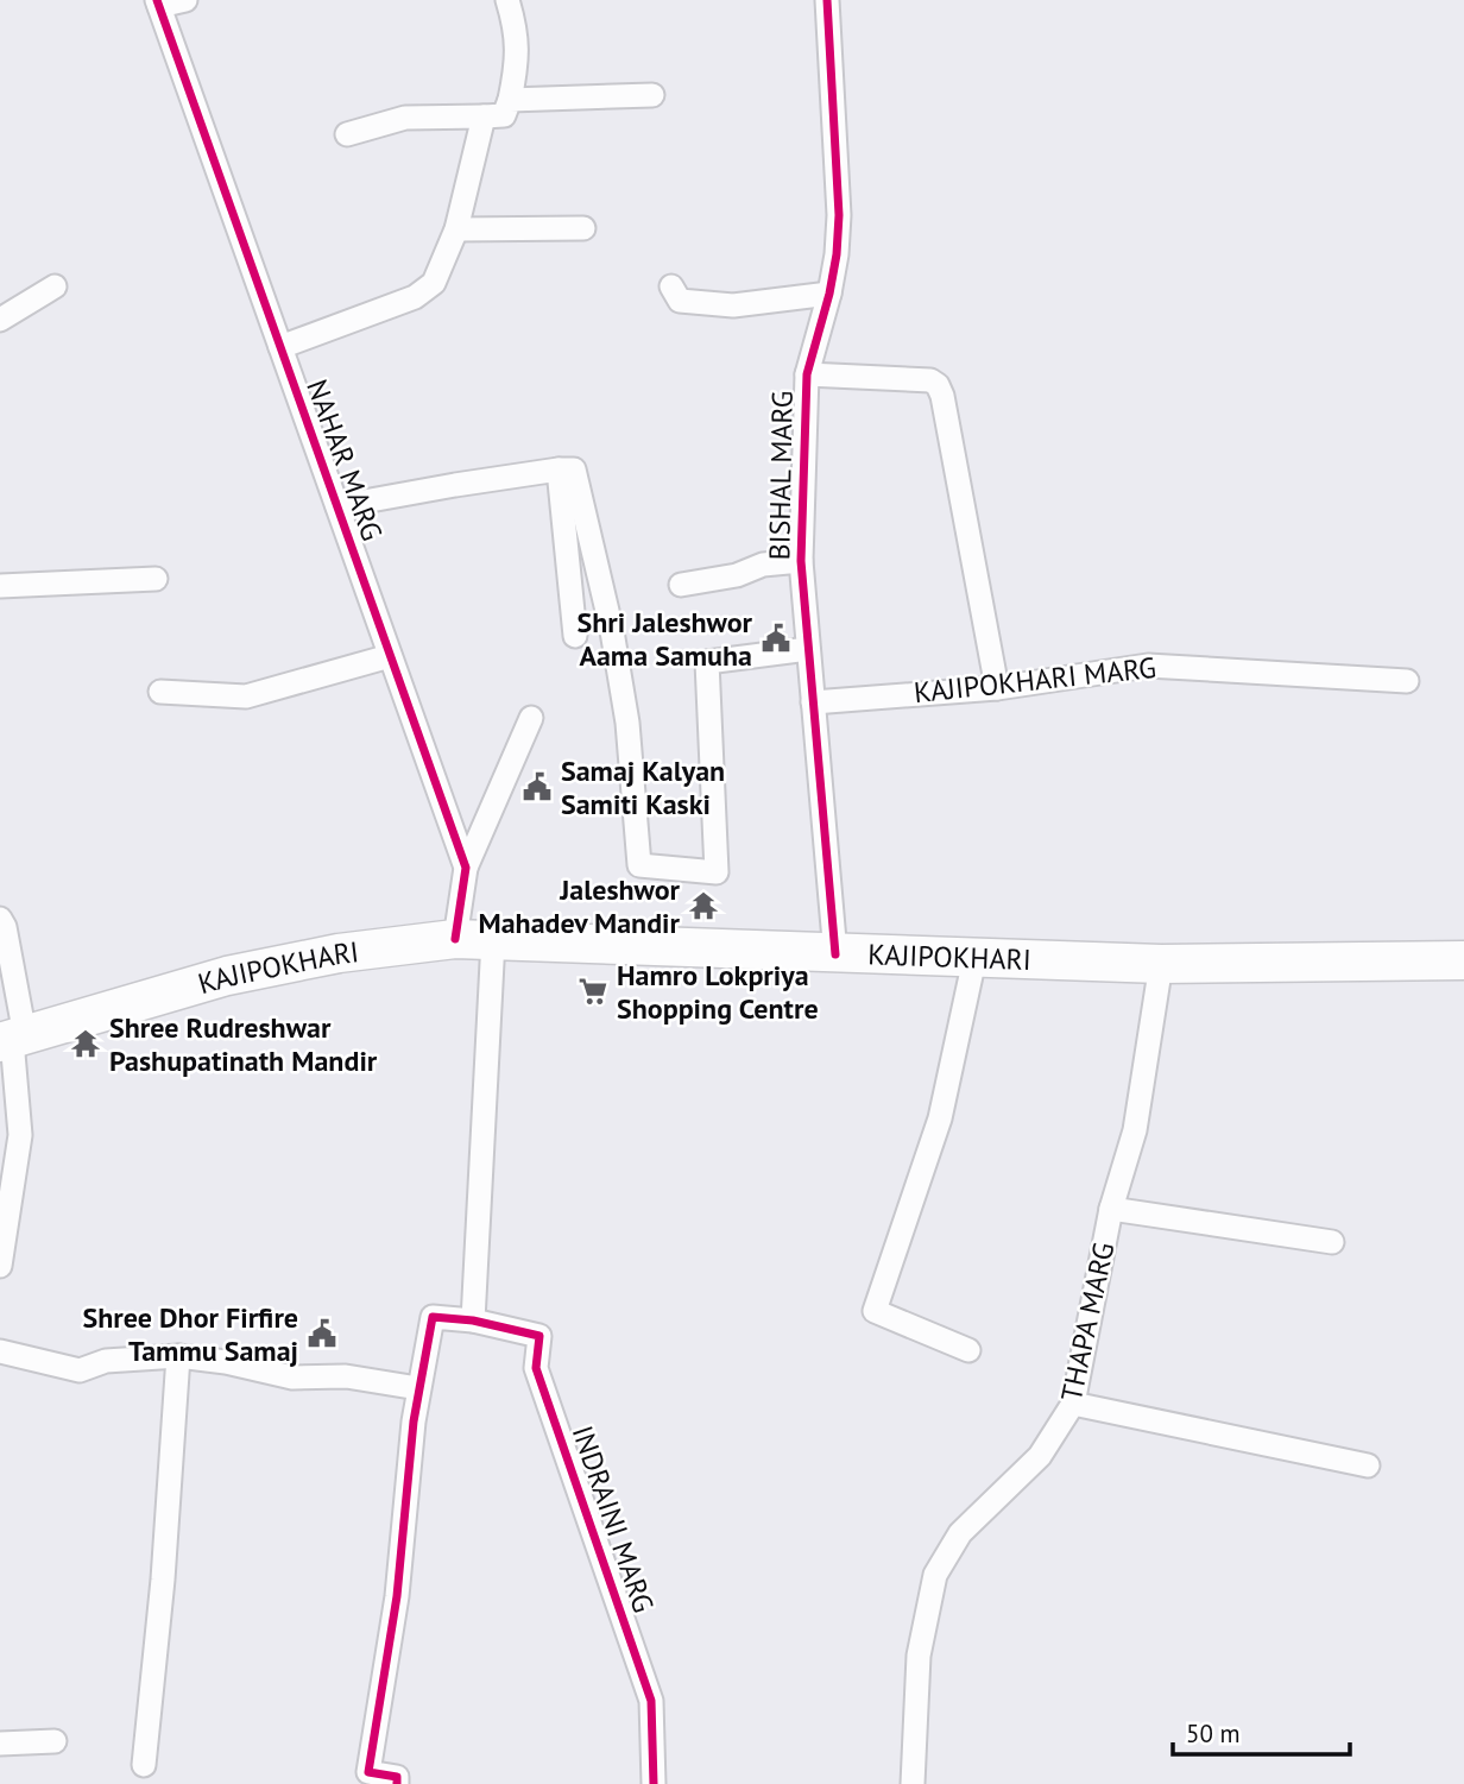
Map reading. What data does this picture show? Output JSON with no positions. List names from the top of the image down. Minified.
{"streets":{"main road":["KAJIPOKHARI"],"street":["NAHAR MARG","BISHAL MARG","KAJIPOKHARI MARG","THAPA MARG","INDRAINI MARG"]},"crossings":[["NAHAR MARG","KAJIPOKHARI"],["BISHAL MARG","KAJIPOKHARI MARG"],["BISHAL MARG","KAJIPOKHARI"],["KAJIPOKHARI","THAPA MARG"]],"places":{"public building":["Shri Jaleshwor Aama Samuha","Samaj Kalyan Samiti Kaski","Shree Dhor Firfire Tammu Samaj"],"temple":["Jaleshwor Mahadev Mandir","Shree Rudreshwar Pashupatinath Mandir"],"supermarket":["Hamro Lokpriya Shopping Centre"]},"scale_bar":"50 m"}
